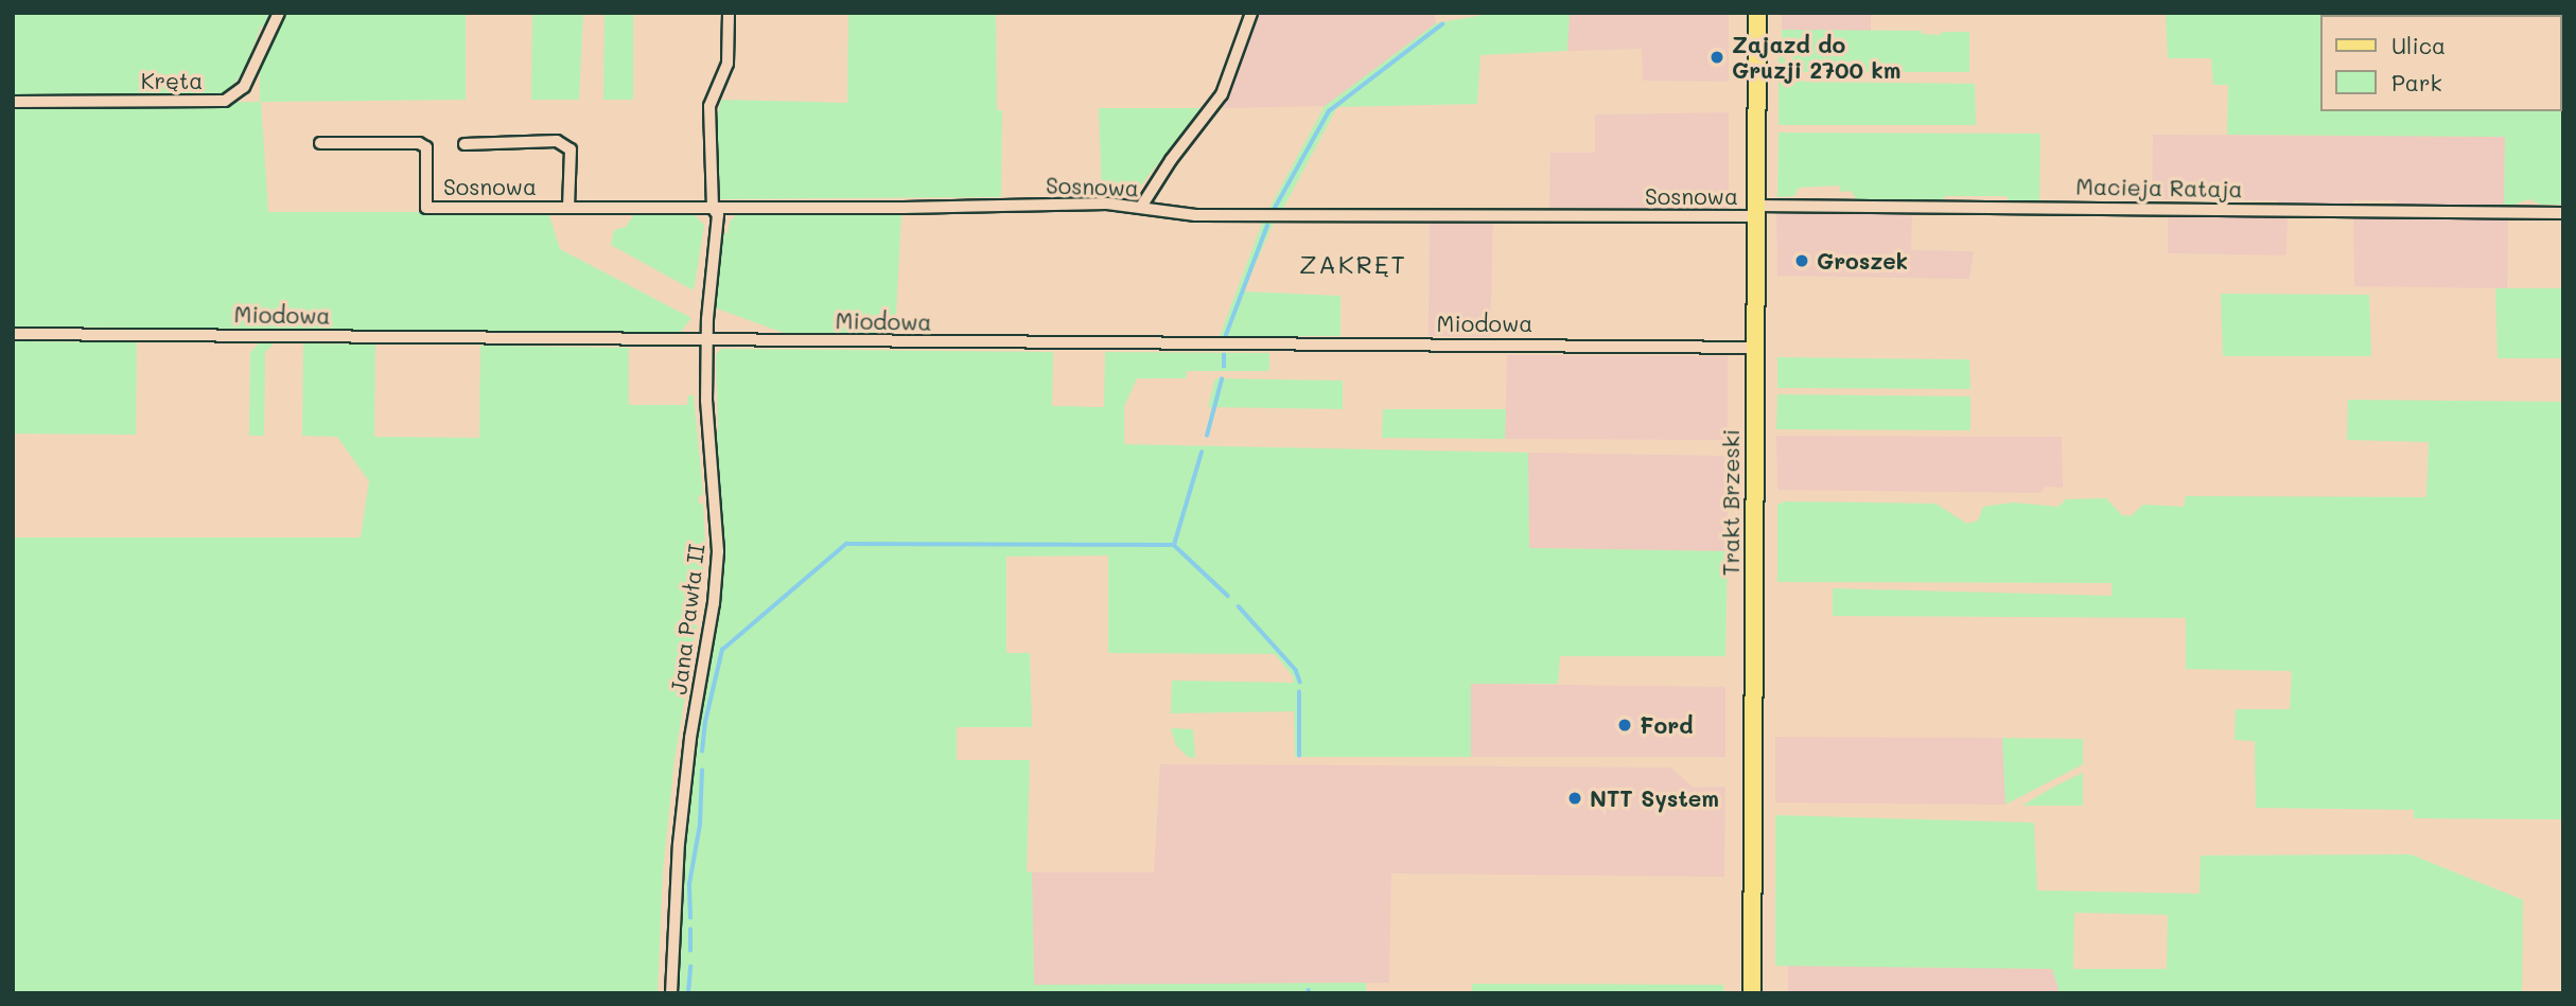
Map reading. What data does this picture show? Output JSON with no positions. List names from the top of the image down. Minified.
{"streets":{"main road":["Trakt Brzeski"],"street":["Kręta","Sosnowa","Macieja Rataja","Miodowa","Jana Pawła II"]},"crossings":[["Sosnowa","Macieja Rataja"],["Sosnowa","Trakt Brzeski"],["Sosnowa","Jana Pawła II"],["Macieja Rataja","Trakt Brzeski"],["Miodowa","Trakt Brzeski"],["Miodowa","Jana Pawła II"]],"districts":["ZAKRĘT"],"places":["Zajazd do Gruzji 2700 km","Groszek","Ford","NTT System"],"legend":["Ulica","Park"]}
